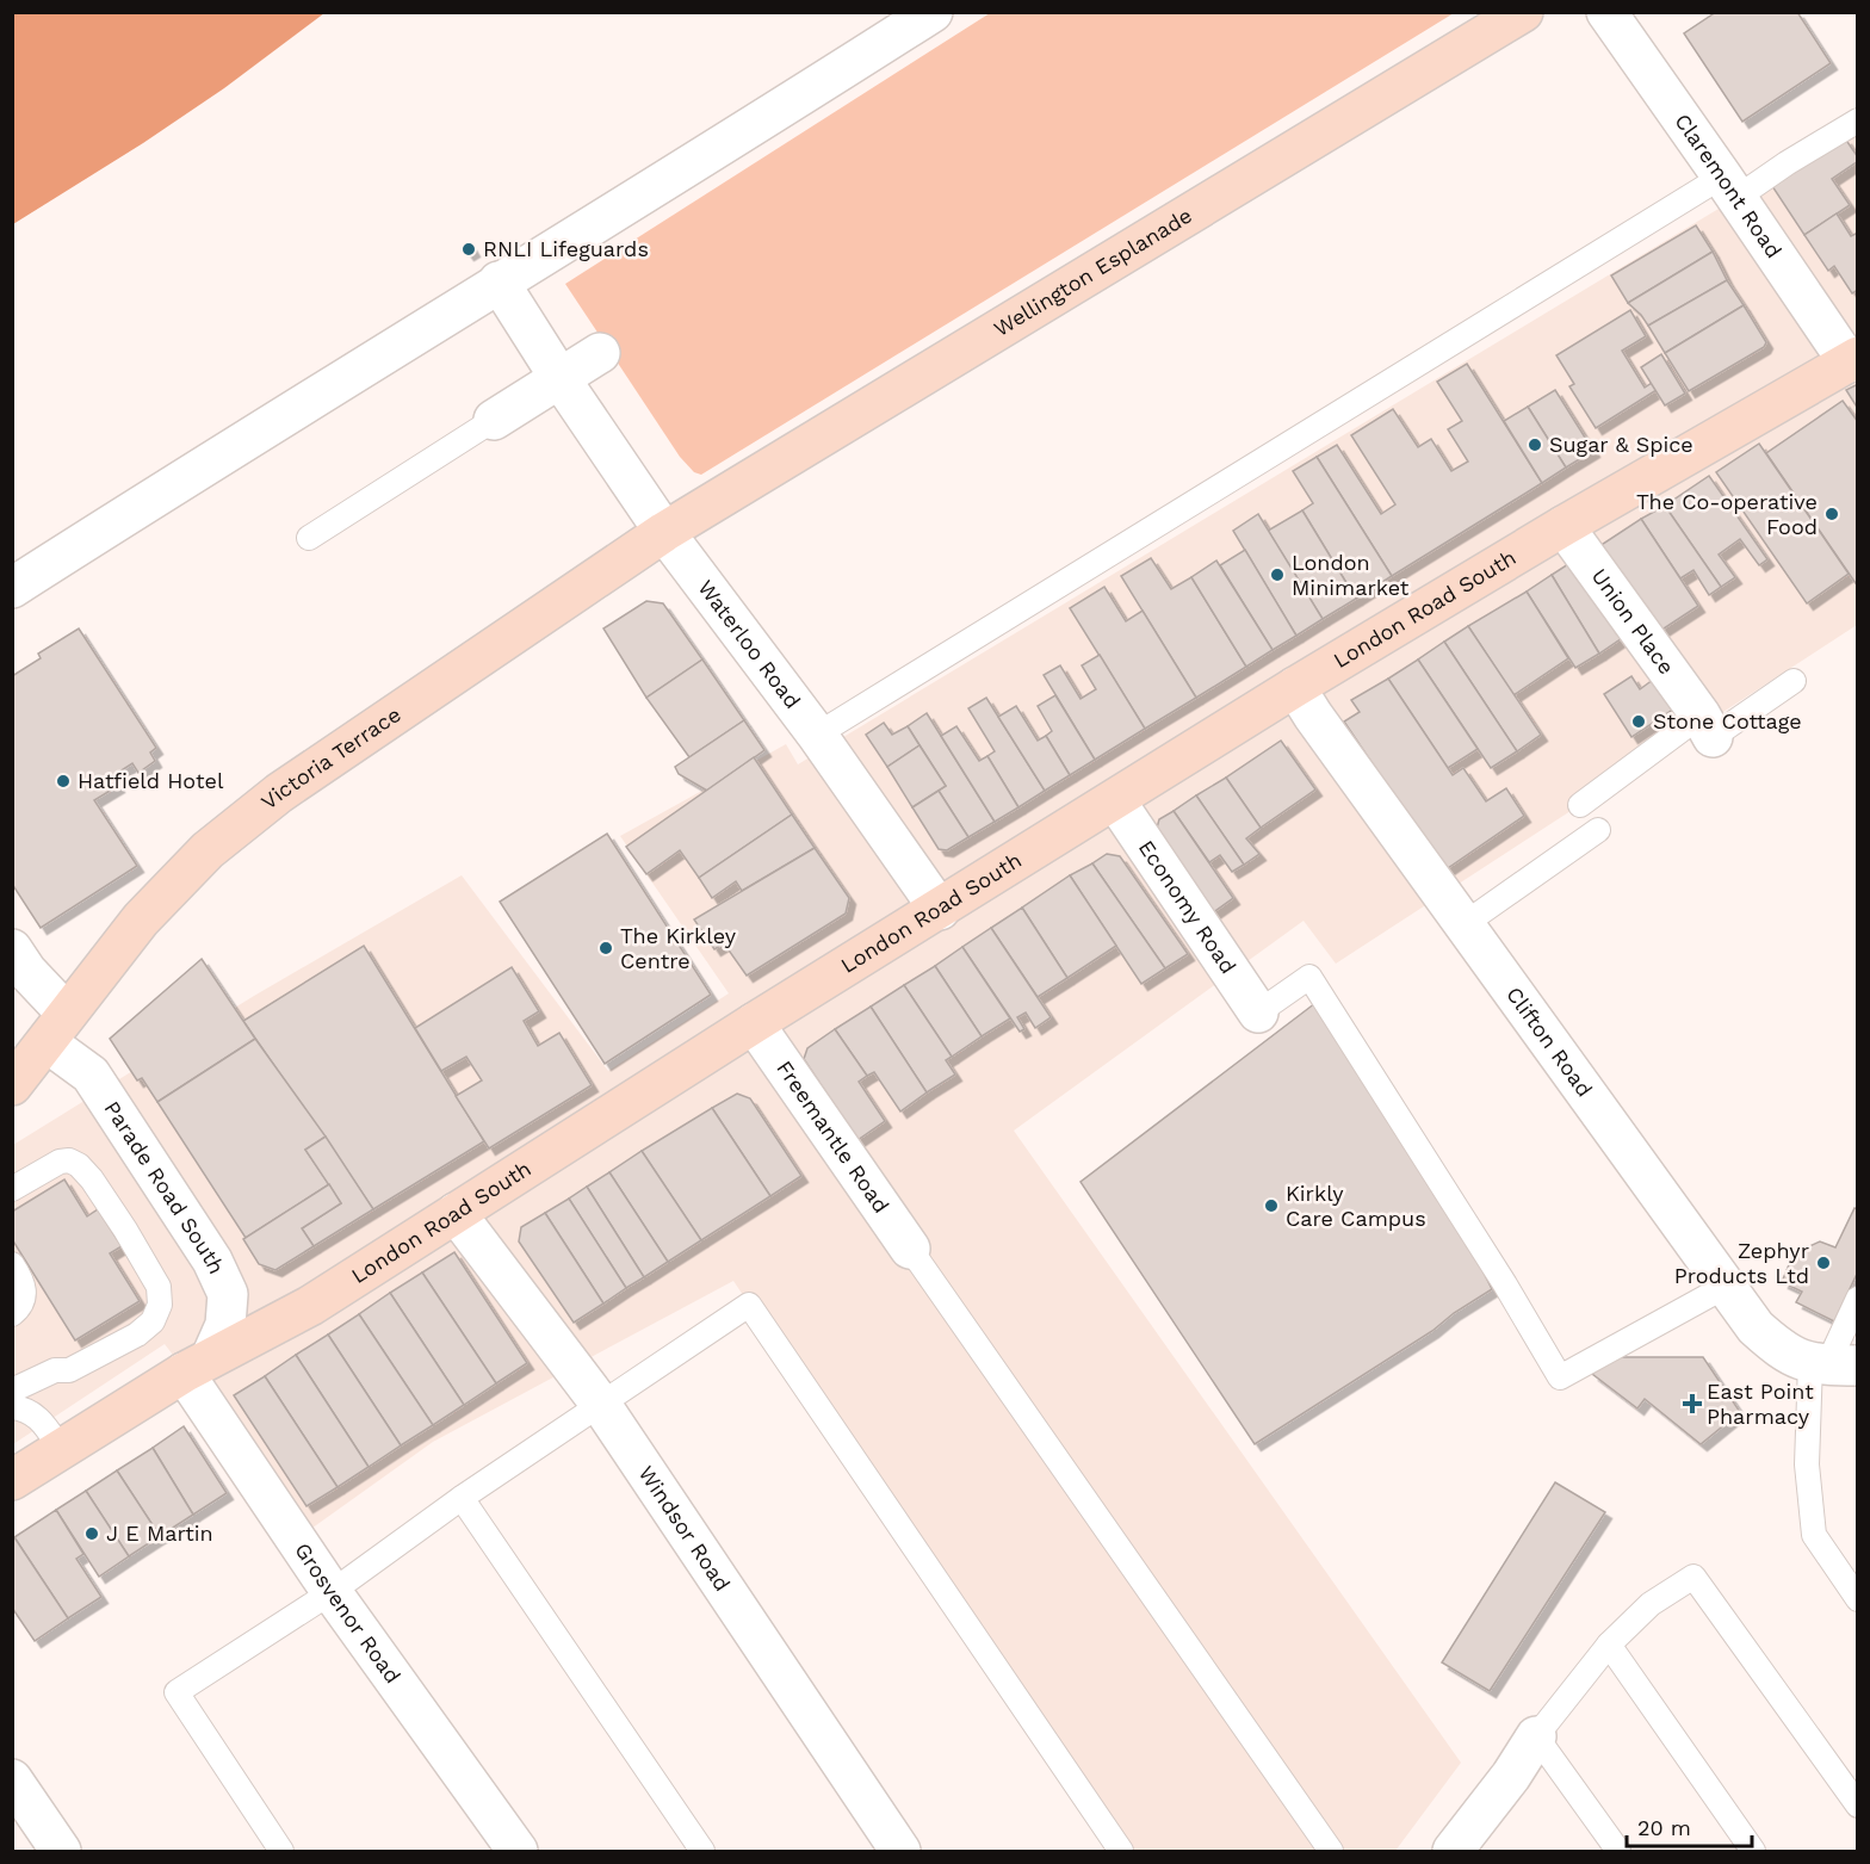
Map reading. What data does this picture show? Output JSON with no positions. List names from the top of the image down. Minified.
{"streets":{"main road":["Wellington Esplanade","London Road South","Victoria Terrace"],"street":["Claremont Road","Union Place","Waterloo Road","Economy Road","Clifton Road","Freemantle Road","Parade Road South","Windsor Road","Grosvenor Road"]},"crossings":[["Claremont Road","London Road South"],["Wellington Esplanade","Waterloo Road"],["Wellington Esplanade","Victoria Terrace"],["London Road South","Union Place"],["London Road South","Waterloo Road"],["London Road South","Economy Road"],["London Road South","Clifton Road"],["London Road South","Freemantle Road"],["London Road South","Parade Road South"],["London Road South","Windsor Road"],["London Road South","Grosvenor Road"],["Waterloo Road","Victoria Terrace"],["Victoria Terrace","Parade Road South"],["Parade Road South","Grosvenor Road"]],"places":{"other":["RNLI Lifeguards","Sugar & Spice","The Co-operative Food","London Minimarket","Stone Cottage","Hatfield Hotel","The Kirkley Centre","Kirkly Care Campus","Zephyr Products Ltd","J E Martin"],"health":["East Point Pharmacy"]},"scale_bar":"20 m"}
